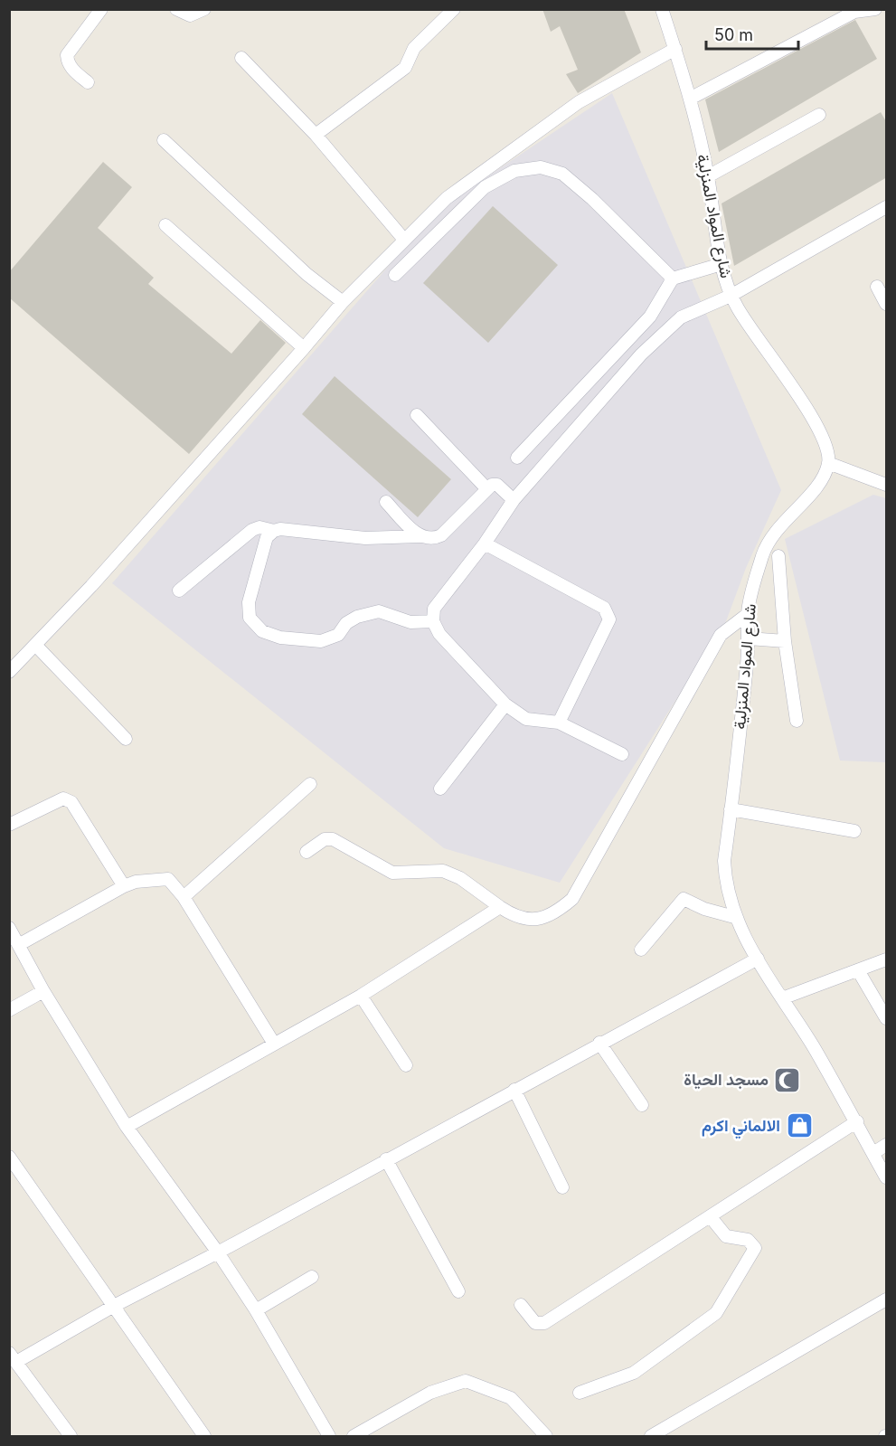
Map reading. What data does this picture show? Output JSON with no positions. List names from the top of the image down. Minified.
{"streets":{"street":["شارع المواد المنزلية"]},"places":{"mosque":["مسجد الحياة"],"shop":["الالماني اكرم"]},"scale_bar":"50 m"}
